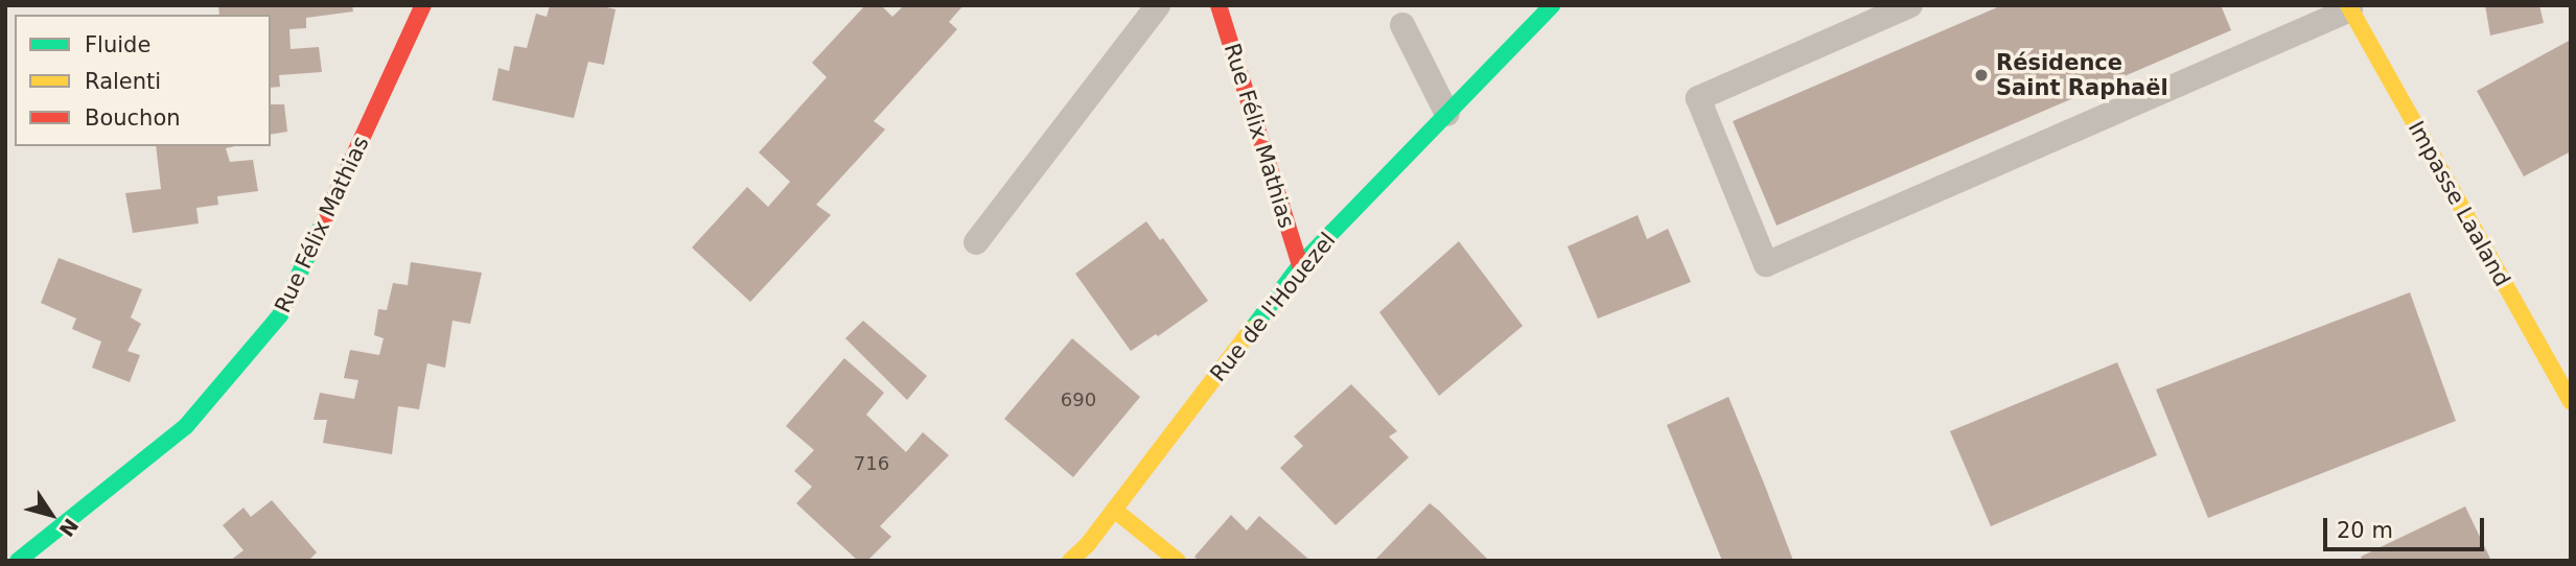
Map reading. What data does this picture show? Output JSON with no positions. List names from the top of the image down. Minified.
{"streets":{"street":["Rue Félix Mathias","Impasse Laaland","Rue de l'Houezel"]},"crossings":[["Rue Félix Mathias","Rue de l'Houezel"]],"places":["Résidence Saint Raphaël"],"house_numbers":["690","716"],"legend":["Fluide","Ralenti","Bouchon"],"scale_bar":"20 m","north":"bottom right"}
